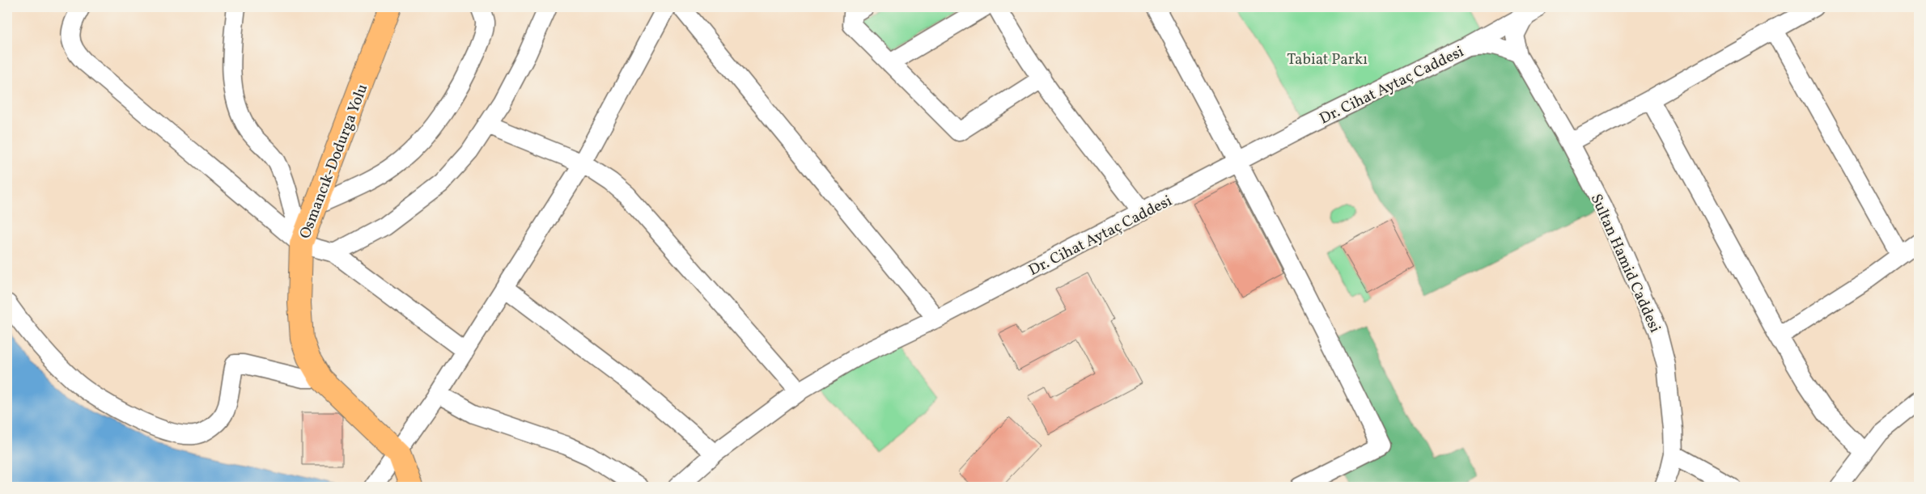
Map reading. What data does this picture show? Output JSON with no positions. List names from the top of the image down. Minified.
{"streets":{"main road":["Osmancık-Dodurga Yolu"],"street":["Dr. Cihat Aytaç Caddesi","Sultan Hamid Caddesi"]},"crossings":[["Dr. Cihat Aytaç Caddesi","Sultan Hamid Caddesi"]],"parks":["Tabiat Parkı"]}
